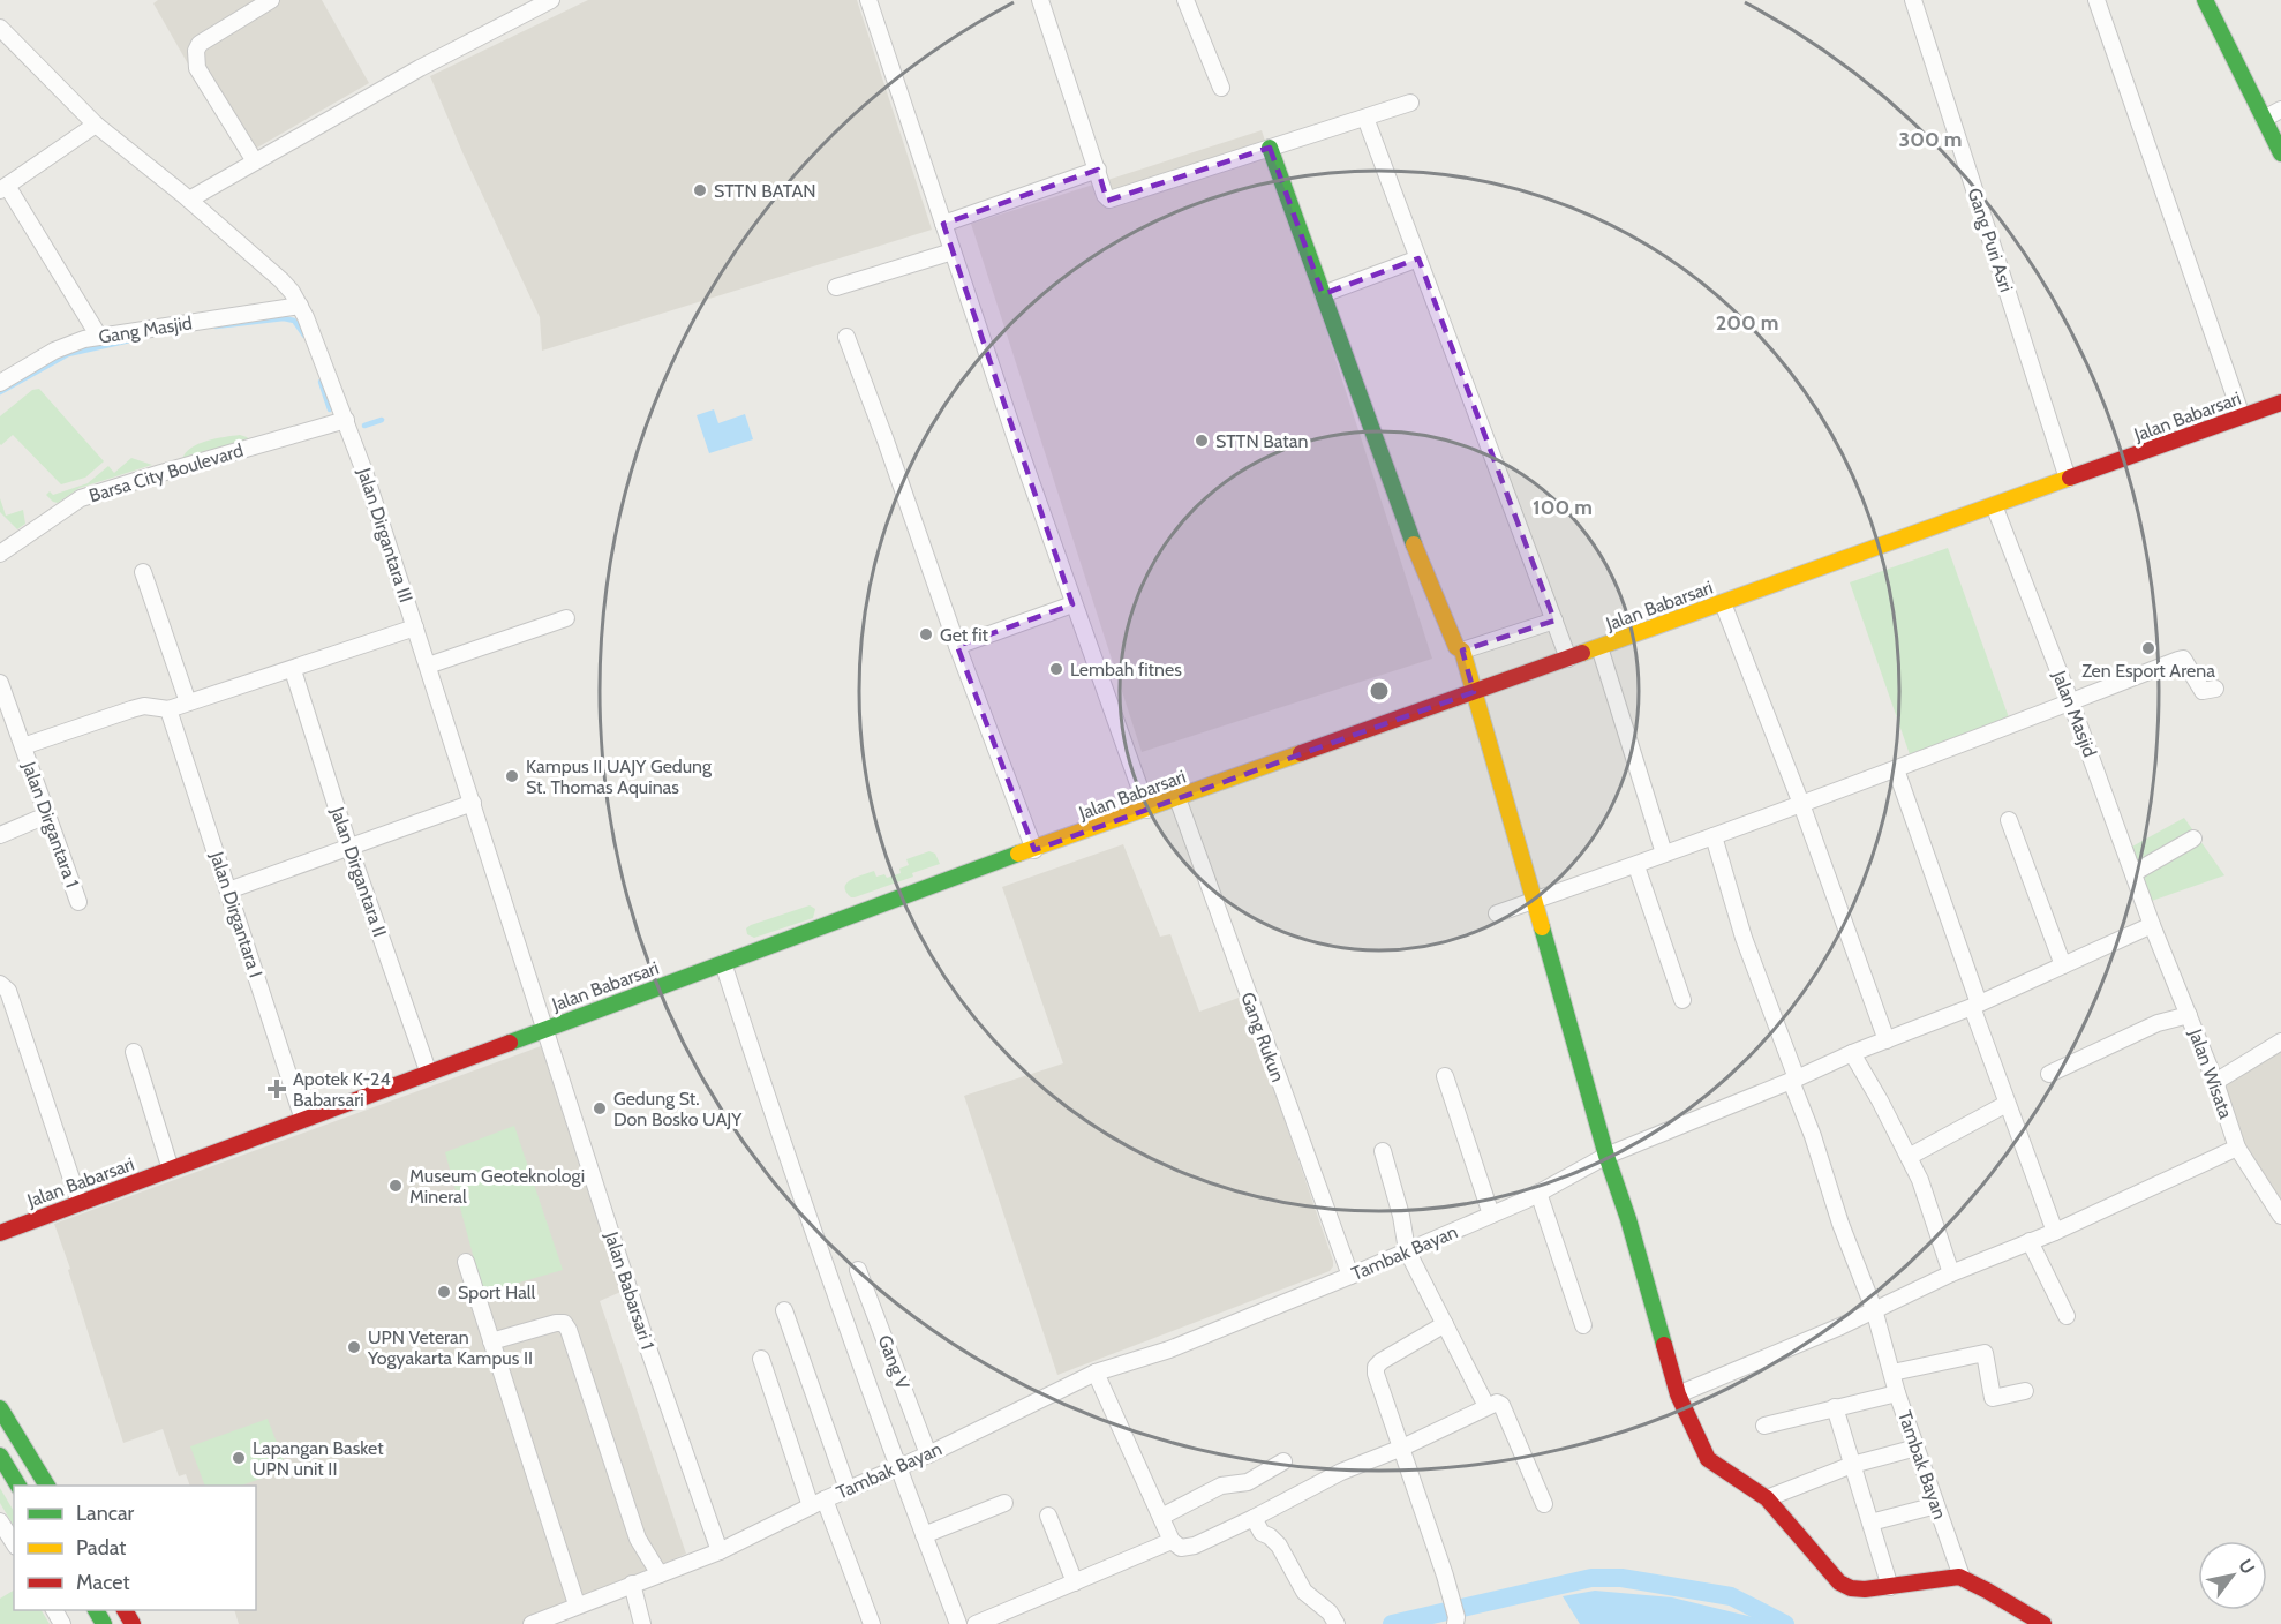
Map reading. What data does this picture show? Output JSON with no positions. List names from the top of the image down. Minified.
{"streets":{"main road":["Jalan Babarsari"],"street":["Gang Puri Asri","Gang Masjid","Barsa City Boulevard","Jalan Dirgantara III","Jalan Masjid","Jalan Dirgantara 1","Jalan Dirgantara II","Jalan Dirgantara I","Gang Rukun","Jalan Wisata","Tambak Bayan","Jalan Babarsari 1","Gang V"]},"crossings":[["Gang Puri Asri","Jalan Babarsari"],["Gang Masjid","Jalan Dirgantara III"],["Jalan Babarsari","Jalan Dirgantara III"],["Jalan Babarsari","Jalan Masjid"],["Jalan Babarsari","Jalan Dirgantara II"],["Jalan Babarsari","Jalan Dirgantara I"],["Jalan Babarsari","Gang Rukun"],["Jalan Babarsari","Jalan Babarsari 1"],["Barsa City Boulevard","Jalan Dirgantara III"],["Jalan Dirgantara III","Jalan Babarsari 1"],["Jalan Masjid","Jalan Wisata"],["Gang Rukun","Tambak Bayan"],["Tambak Bayan","Jalan Babarsari 1"],["Tambak Bayan","Gang V"]],"places":{"other":["STTN BATAN","STTN Batan","Get fit","Zen Esport Arena","Lembah fitnes","Kampus II UAJY Gedung St. Thomas Aquinas","Gedung St. Don Bosko UAJY","Museum Geoteknologi Mineral","Sport Hall","UPN Veteran Yogyakarta Kampus II","Lapangan Basket UPN unit II"],"health":["Apotek K-24 Babarsari"]},"legend":["Lancar","Padat","Macet"],"north":"top right","rings":["300 m","200 m","100 m"]}
